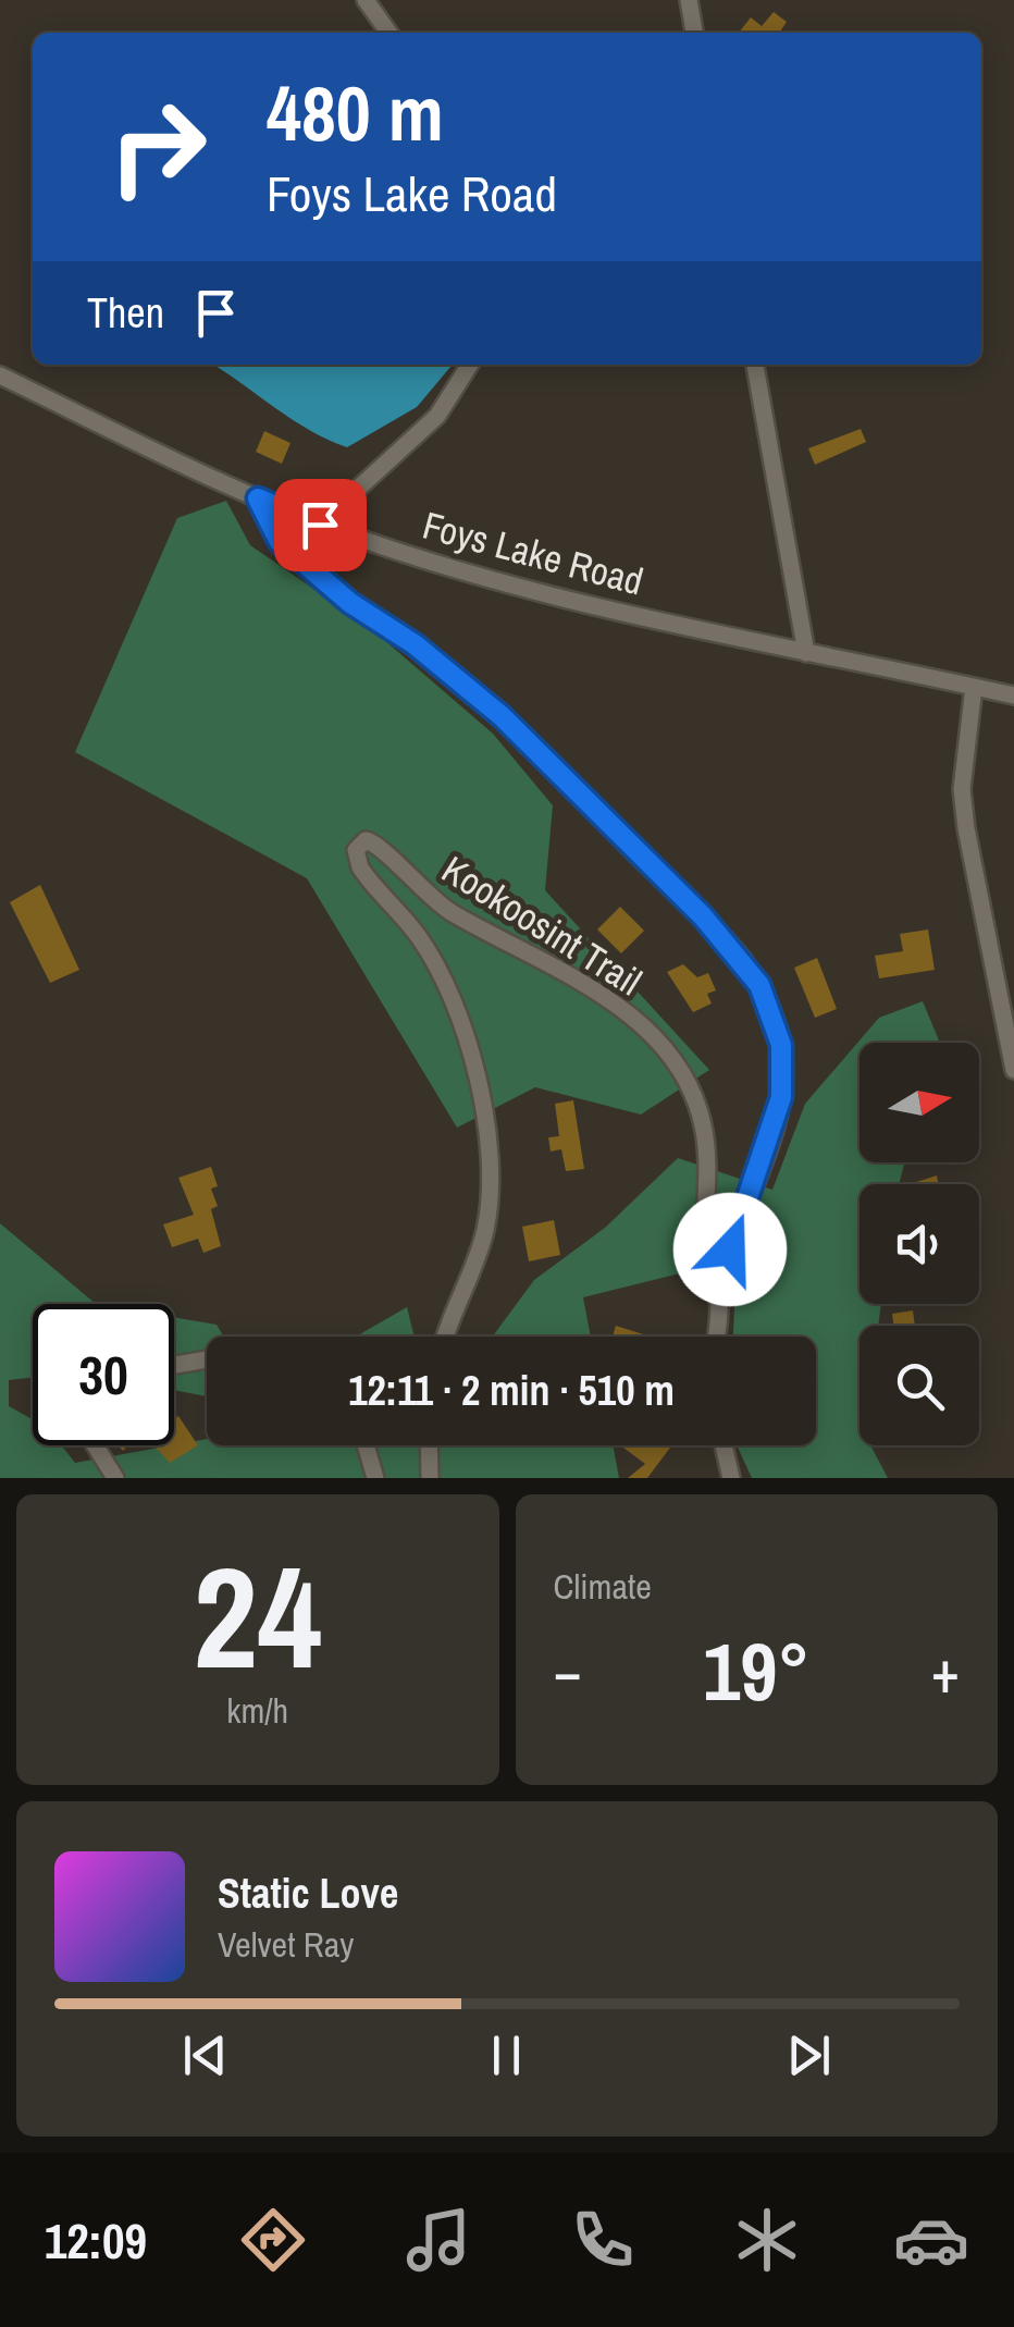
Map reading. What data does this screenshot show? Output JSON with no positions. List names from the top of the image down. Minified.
{"streets":{"street":["Foys Lake Road","Kookoosint Trail"]},"crossings":[["Foys Lake Road","Kookoosint Trail"]],"north":"right","page":{"turn":["480 m","Foys Lake Road"],"then":"Then","limit":"30","trip":"12:11 · 2 min · 510 m","tile":[["24","km/h"],"Climate"],"heat":["−","19°","+"],"song":["Static Love","Velvet Ray"],"tabs":"12:09"}}
